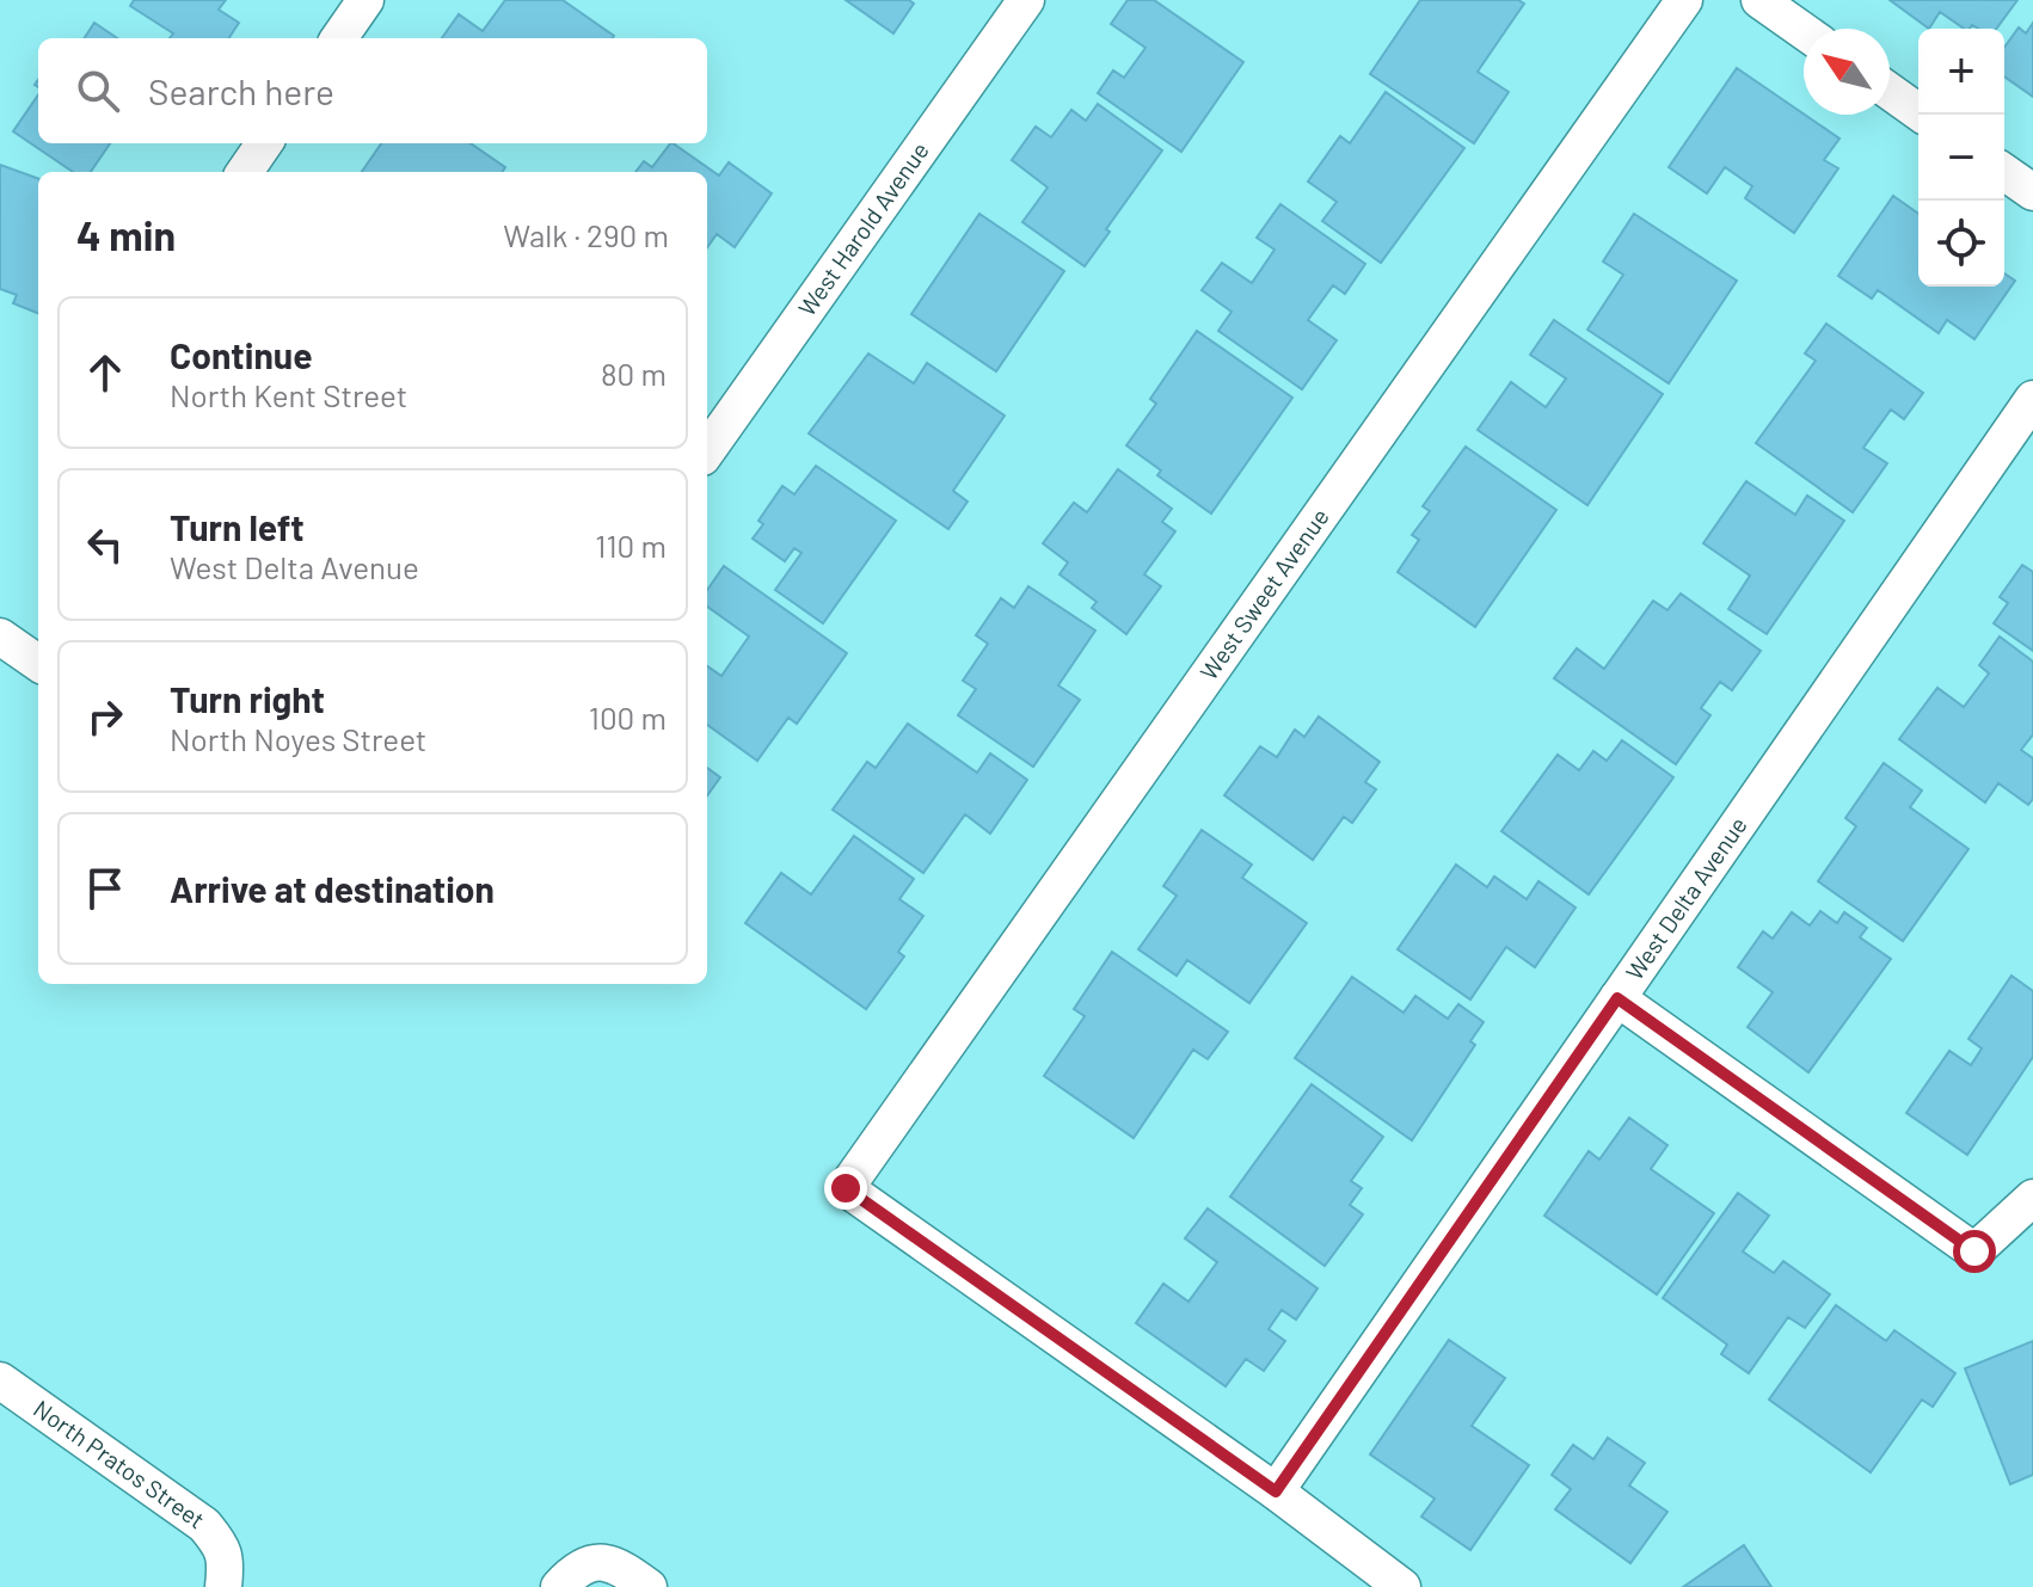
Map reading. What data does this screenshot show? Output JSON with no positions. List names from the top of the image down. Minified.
{"streets":{"street":["West Harold Avenue","West Sweet Avenue","West Delta Avenue","North Pratos Street"]},"crossings":[["West Sweet Avenue","West Delta Avenue"]],"north":"top left","page":{"map_buttons":["+","−"],"search":"Search here","heading":["4 min","Walk · 290 m"],"list":[["Continue","North Kent Street","80 m"],["Turn left","West Delta Avenue","110 m"],["Turn right","North Noyes Street","100 m"],"Arrive at destination"]}}
